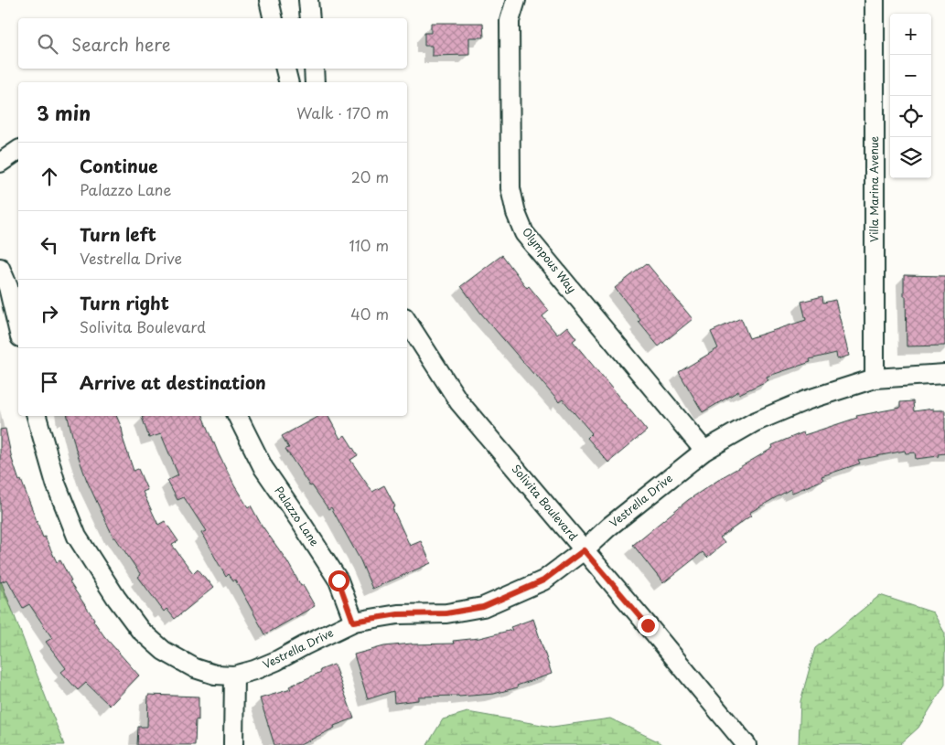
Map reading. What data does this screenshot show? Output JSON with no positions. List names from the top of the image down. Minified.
{"streets":{"street":["Villa Marina Avenue","Olympous Way","Vestrella Drive","Solivita Boulevard","Palazzo Lane"]},"crossings":[["Villa Marina Avenue","Vestrella Drive"],["Olympous Way","Vestrella Drive"],["Vestrella Drive","Solivita Boulevard"],["Vestrella Drive","Palazzo Lane"]],"page":{"map_buttons":["+","−"],"search":"Search here","heading":["3 min","Walk · 170 m"],"list":[["Continue","Palazzo Lane","20 m"],["Turn left","Vestrella Drive","110 m"],["Turn right","Solivita Boulevard","40 m"],"Arrive at destination"]}}
